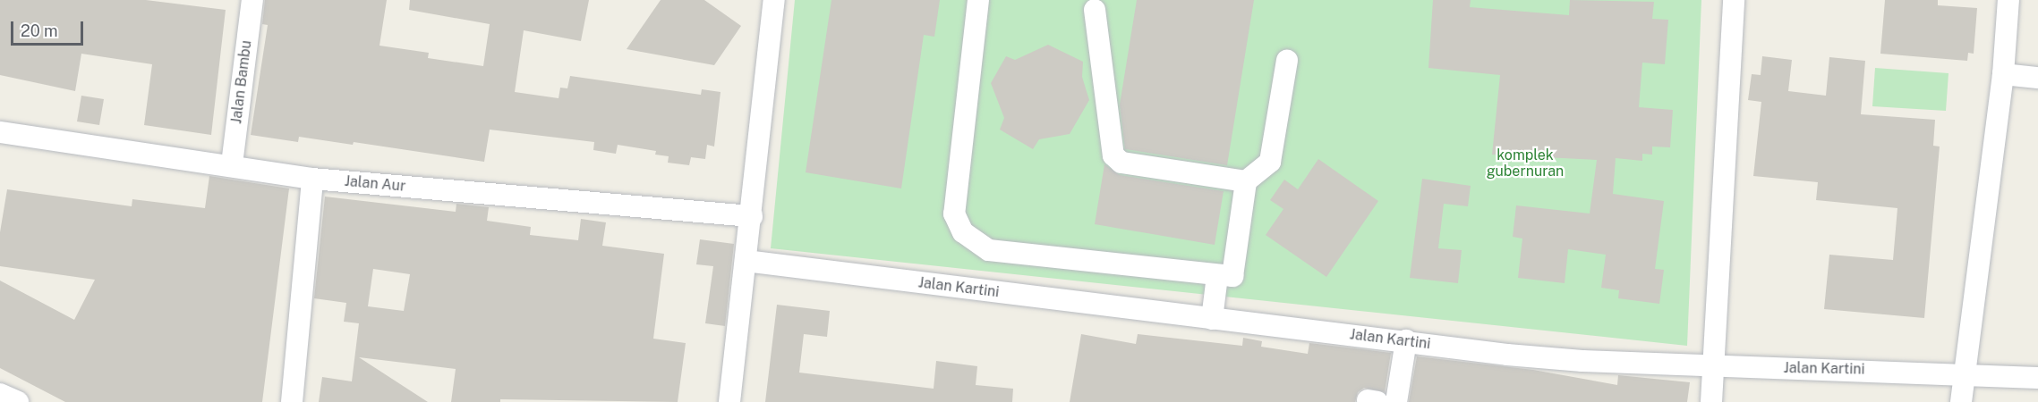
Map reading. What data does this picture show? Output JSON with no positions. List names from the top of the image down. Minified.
{"streets":{"street":["Jalan Bambu","Jalan Aur","Jalan Kartini"]},"crossings":[["Jalan Bambu","Jalan Aur"]],"parks":["komplek gubernuran"],"scale_bar":"20 m"}
